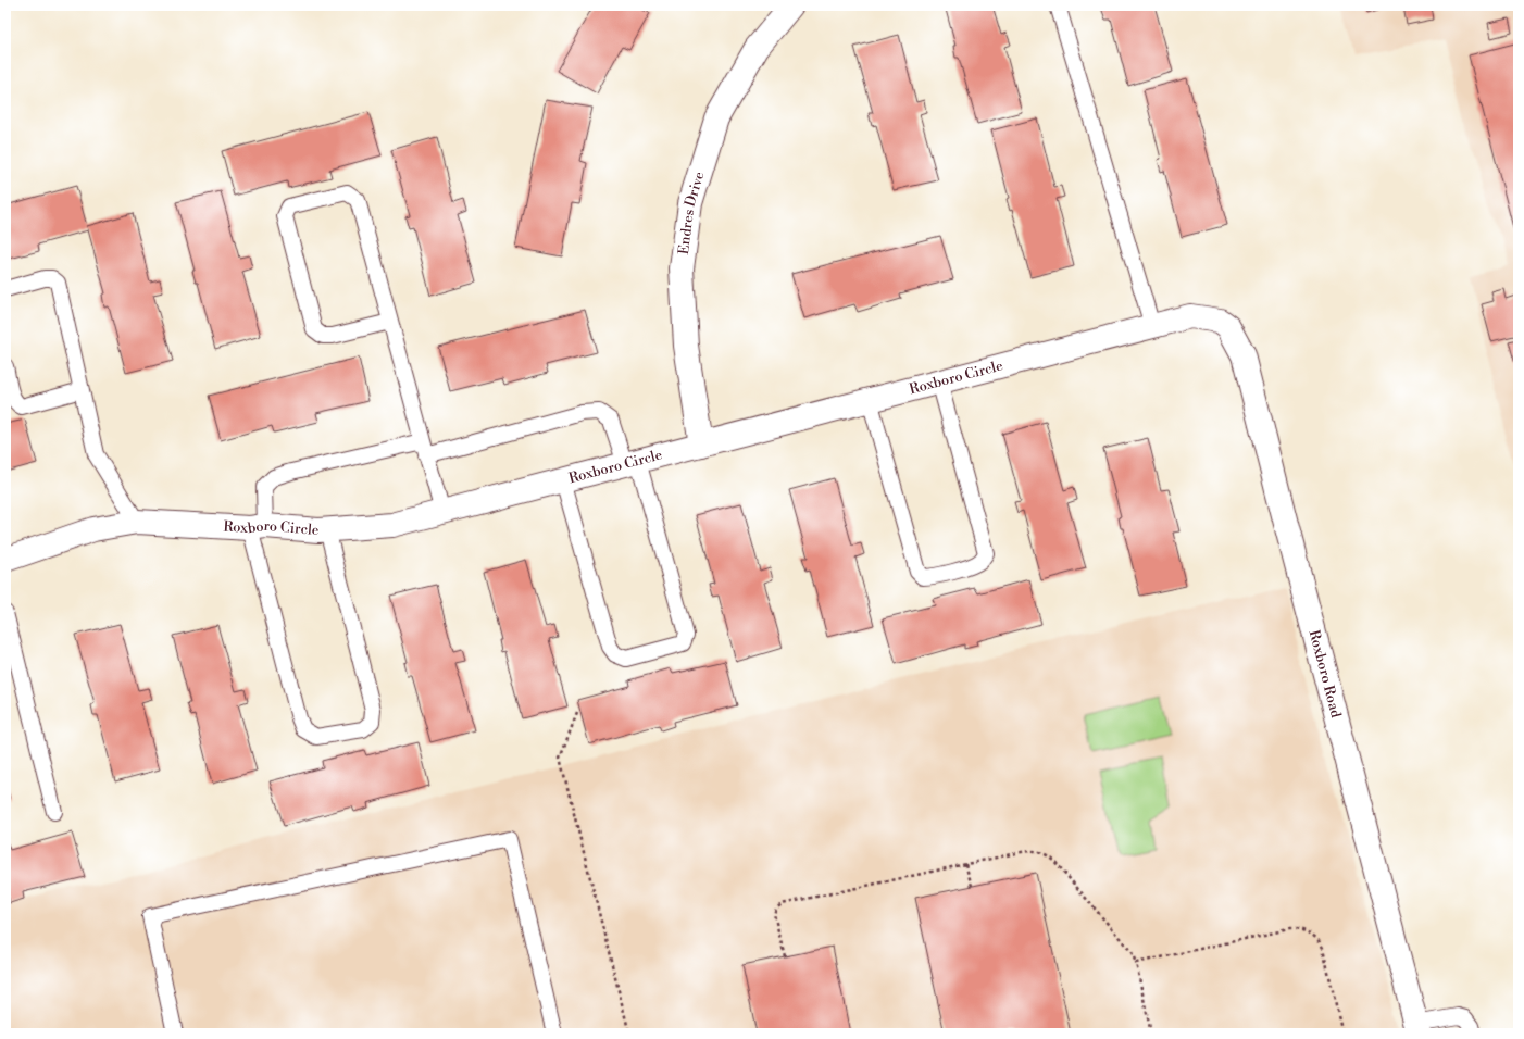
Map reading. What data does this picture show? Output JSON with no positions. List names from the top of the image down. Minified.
{"streets":{"street":["Endres Drive","Roxboro Circle","Roxboro Road"]},"crossings":[["Endres Drive","Roxboro Circle"],["Roxboro Circle","Roxboro Road"]]}
